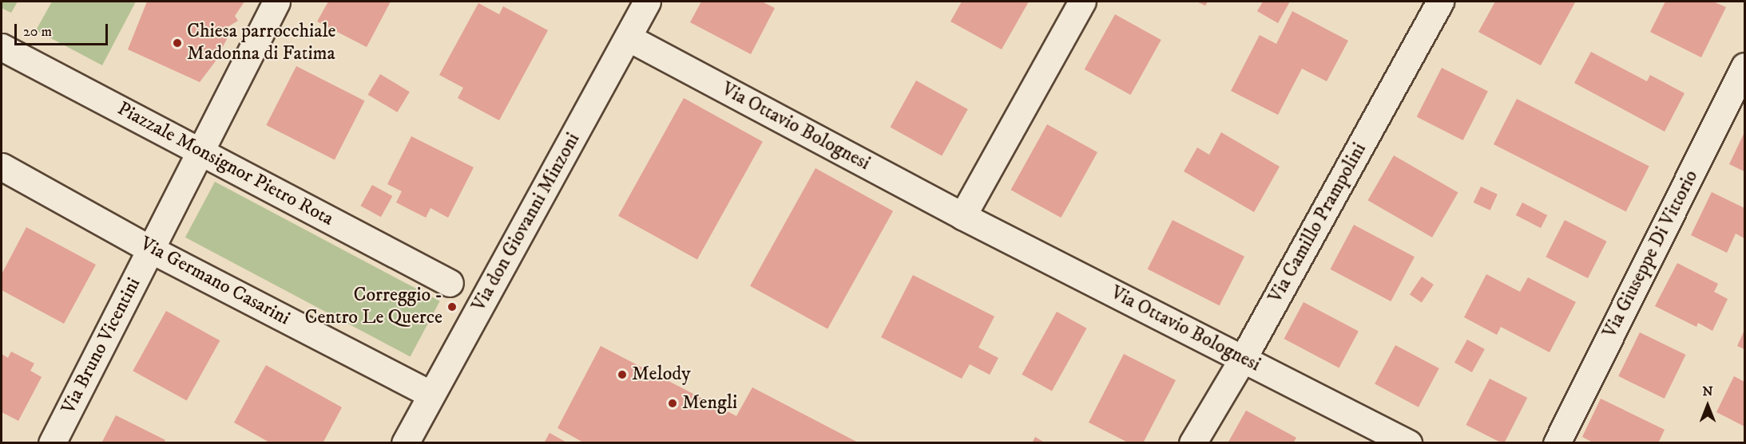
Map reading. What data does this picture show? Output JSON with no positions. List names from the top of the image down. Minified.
{"streets":{"street":["Via Ottavio Bolognesi","Piazzale Monsignor Pietro Rota","Via don Giovanni Minzoni","Via Camillo Prampolini","Via Giuseppe Di Vittorio","Via Germano Casarini","Via Bruno Vicentini"]},"crossings":[["Via Ottavio Bolognesi","Via don Giovanni Minzoni"],["Via Ottavio Bolognesi","Via Camillo Prampolini"],["Piazzale Monsignor Pietro Rota","Via Bruno Vicentini"],["Via don Giovanni Minzoni","Via Germano Casarini"],["Via Germano Casarini","Via Bruno Vicentini"]],"places":["Chiesa parrocchiale Madonna di Fatima","Correggio - Centro Le Querce","Melody","Mengli"],"scale_bar":"20 m","north":"top"}
